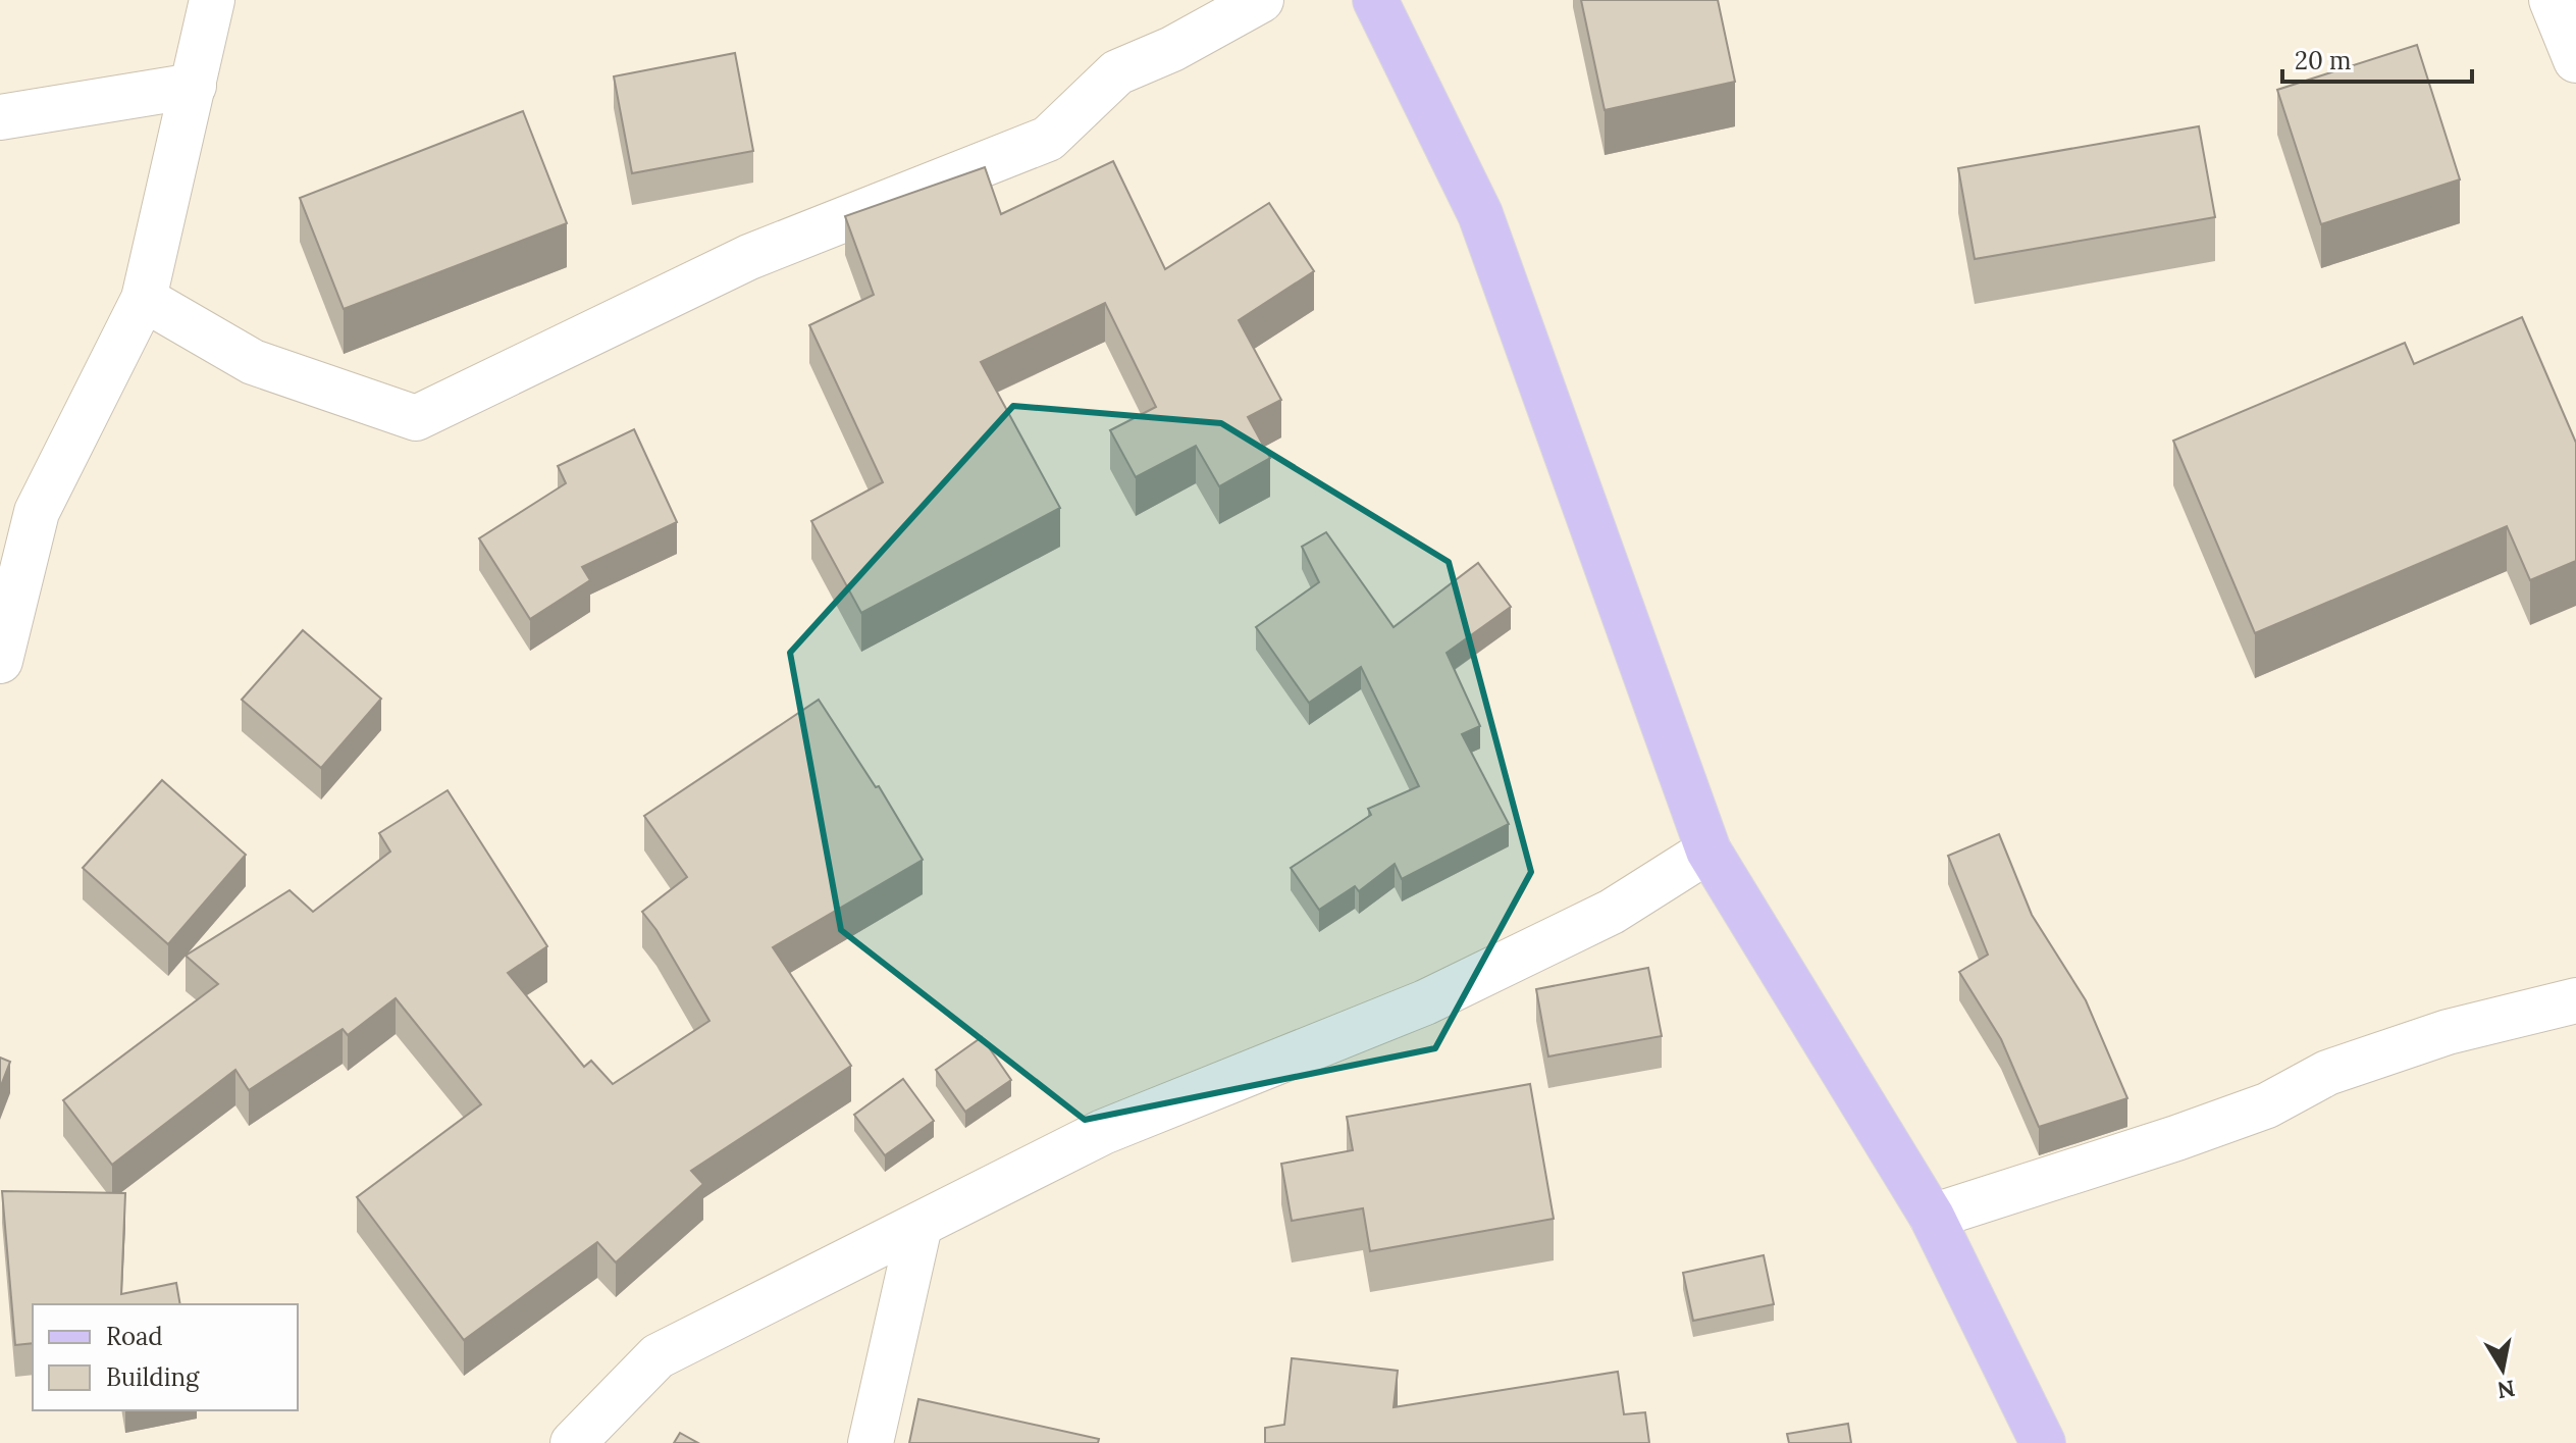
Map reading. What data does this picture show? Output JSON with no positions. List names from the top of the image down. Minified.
{"legend":["Road","Building"],"scale_bar":"20 m","north":"bottom"}
